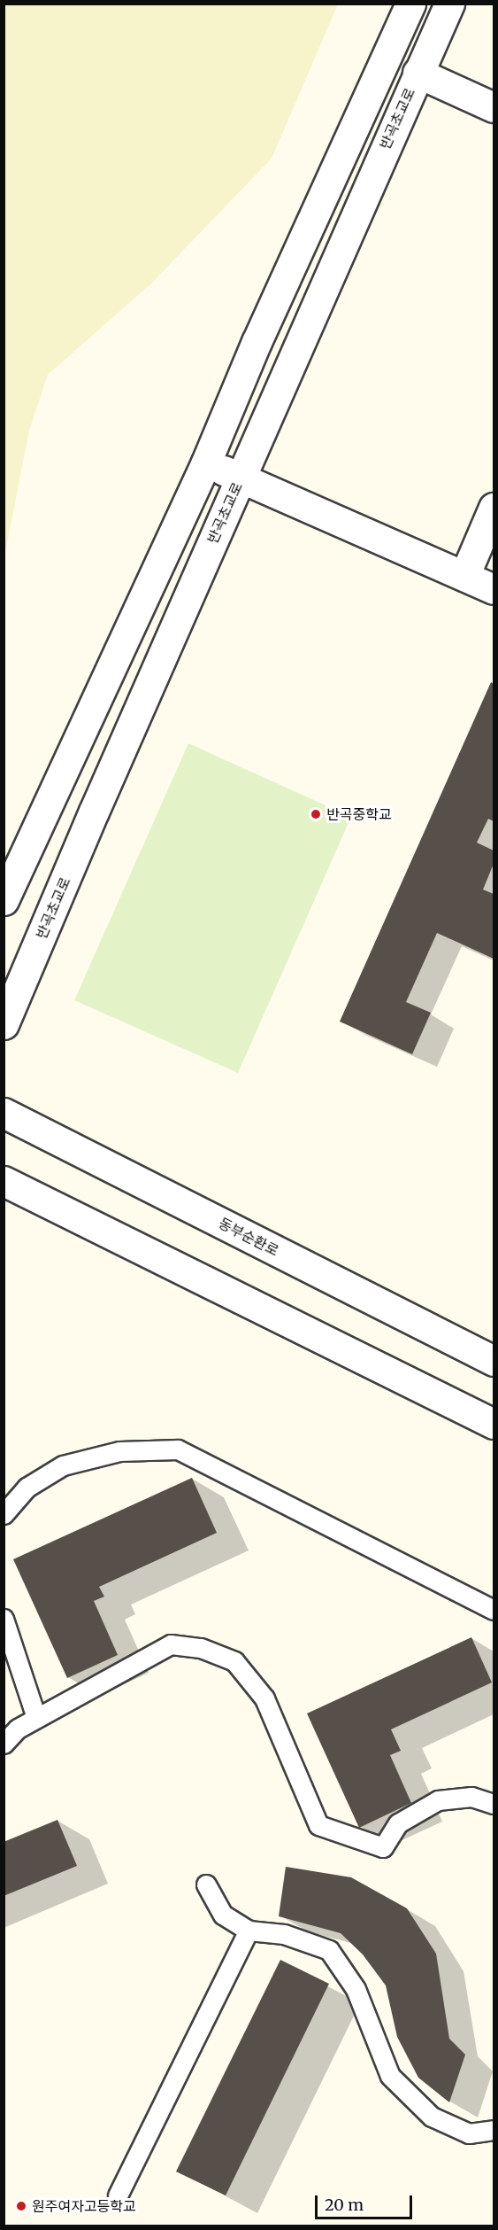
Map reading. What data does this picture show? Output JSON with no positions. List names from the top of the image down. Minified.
{"streets":{"street":["반곡초교로","동부순환로"]},"places":["반곡중학교","원주여자고등학교"],"scale_bar":"20 m"}
